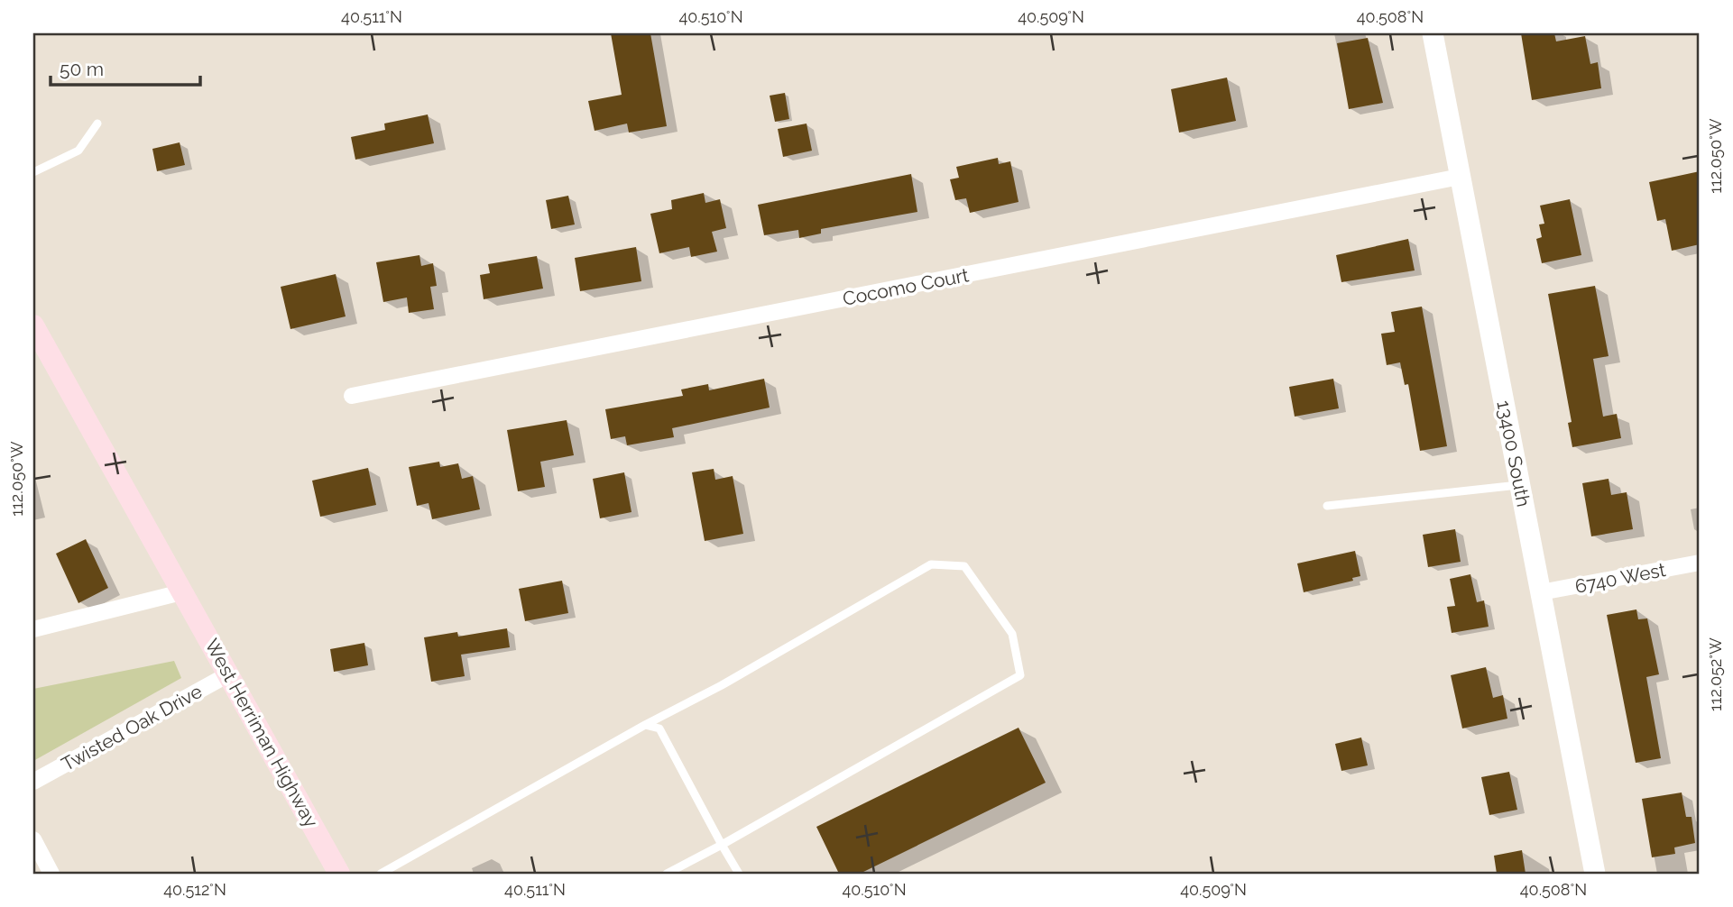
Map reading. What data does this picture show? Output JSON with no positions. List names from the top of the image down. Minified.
{"streets":{"main road":["West Herriman Highway"],"street":["Cocomo Court","13400 South","6740 West","Twisted Oak Drive"]},"crossings":[["Cocomo Court","13400 South"],["13400 South","6740 West"],["Twisted Oak Drive","West Herriman Highway"]],"scale_bar":"50 m","coordinates":["40.511°N","40.510°N","40.509°N","40.508°N","112.050°W","112.052°W","40.512°N"]}
